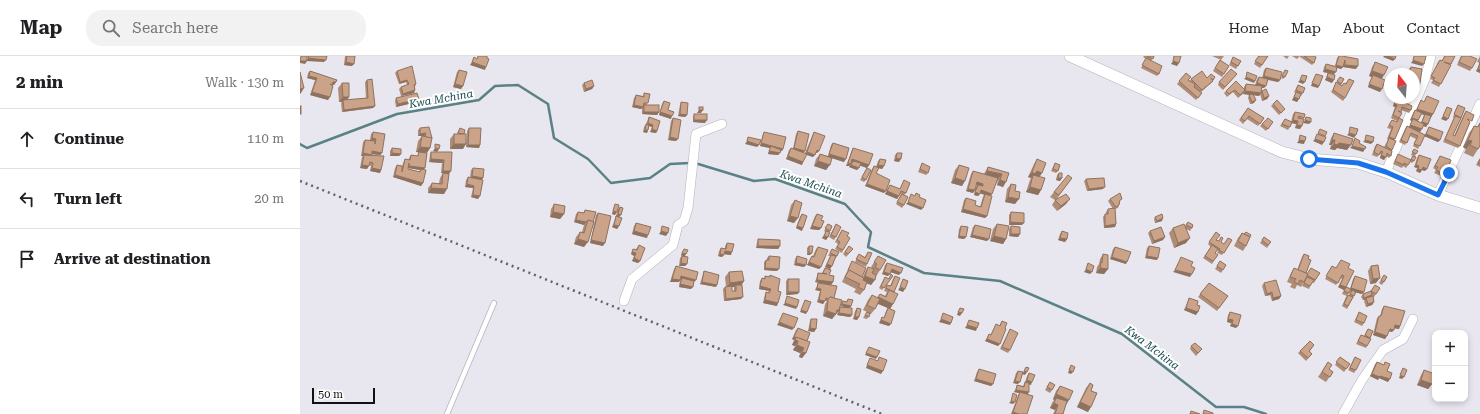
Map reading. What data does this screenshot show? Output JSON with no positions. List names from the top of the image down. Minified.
{"water":["Kwa Mchina"],"scale_bar":"50 m","north":"top","page":{"header":"Map","search":"Search here","nav":["Home","Map","About","Contact"],"heading":["2 min","Walk · 130 m"],"list":[["Continue","110 m"],["Turn left","20 m"],"Arrive at destination"],"map_buttons":["+","−"],"scale":"50 m"}}
